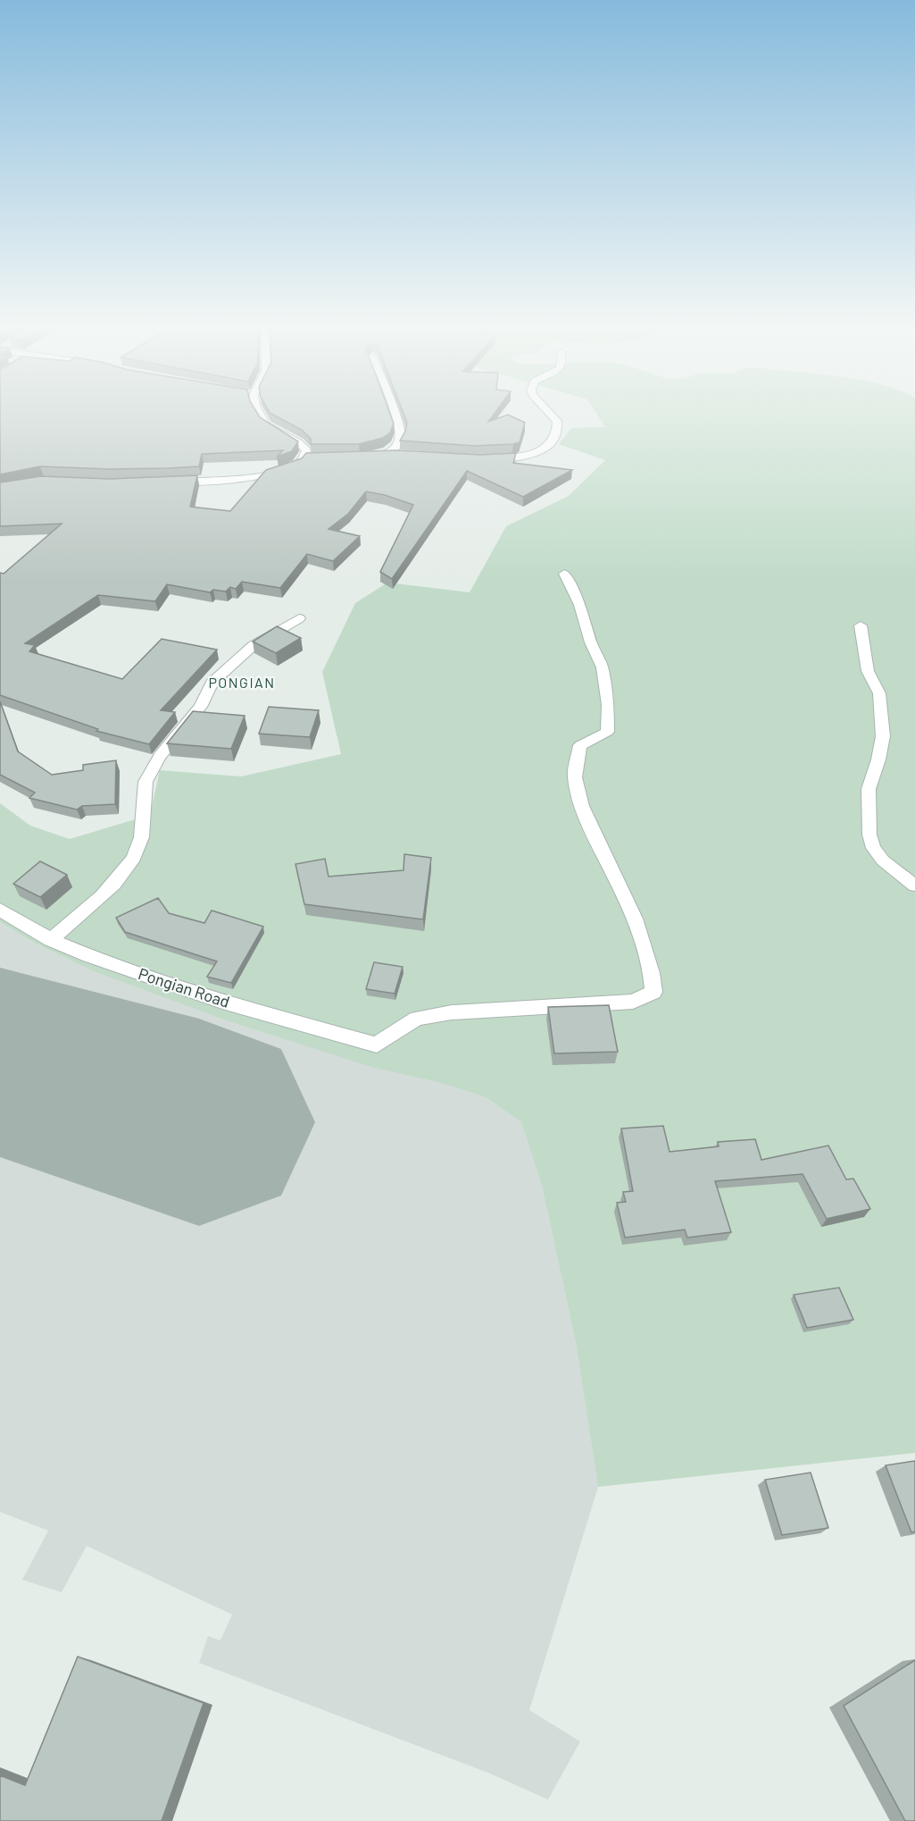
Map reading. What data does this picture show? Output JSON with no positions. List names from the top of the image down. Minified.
{"streets":{"street":["Pongian Road"]},"districts":["PONGIAN"]}
